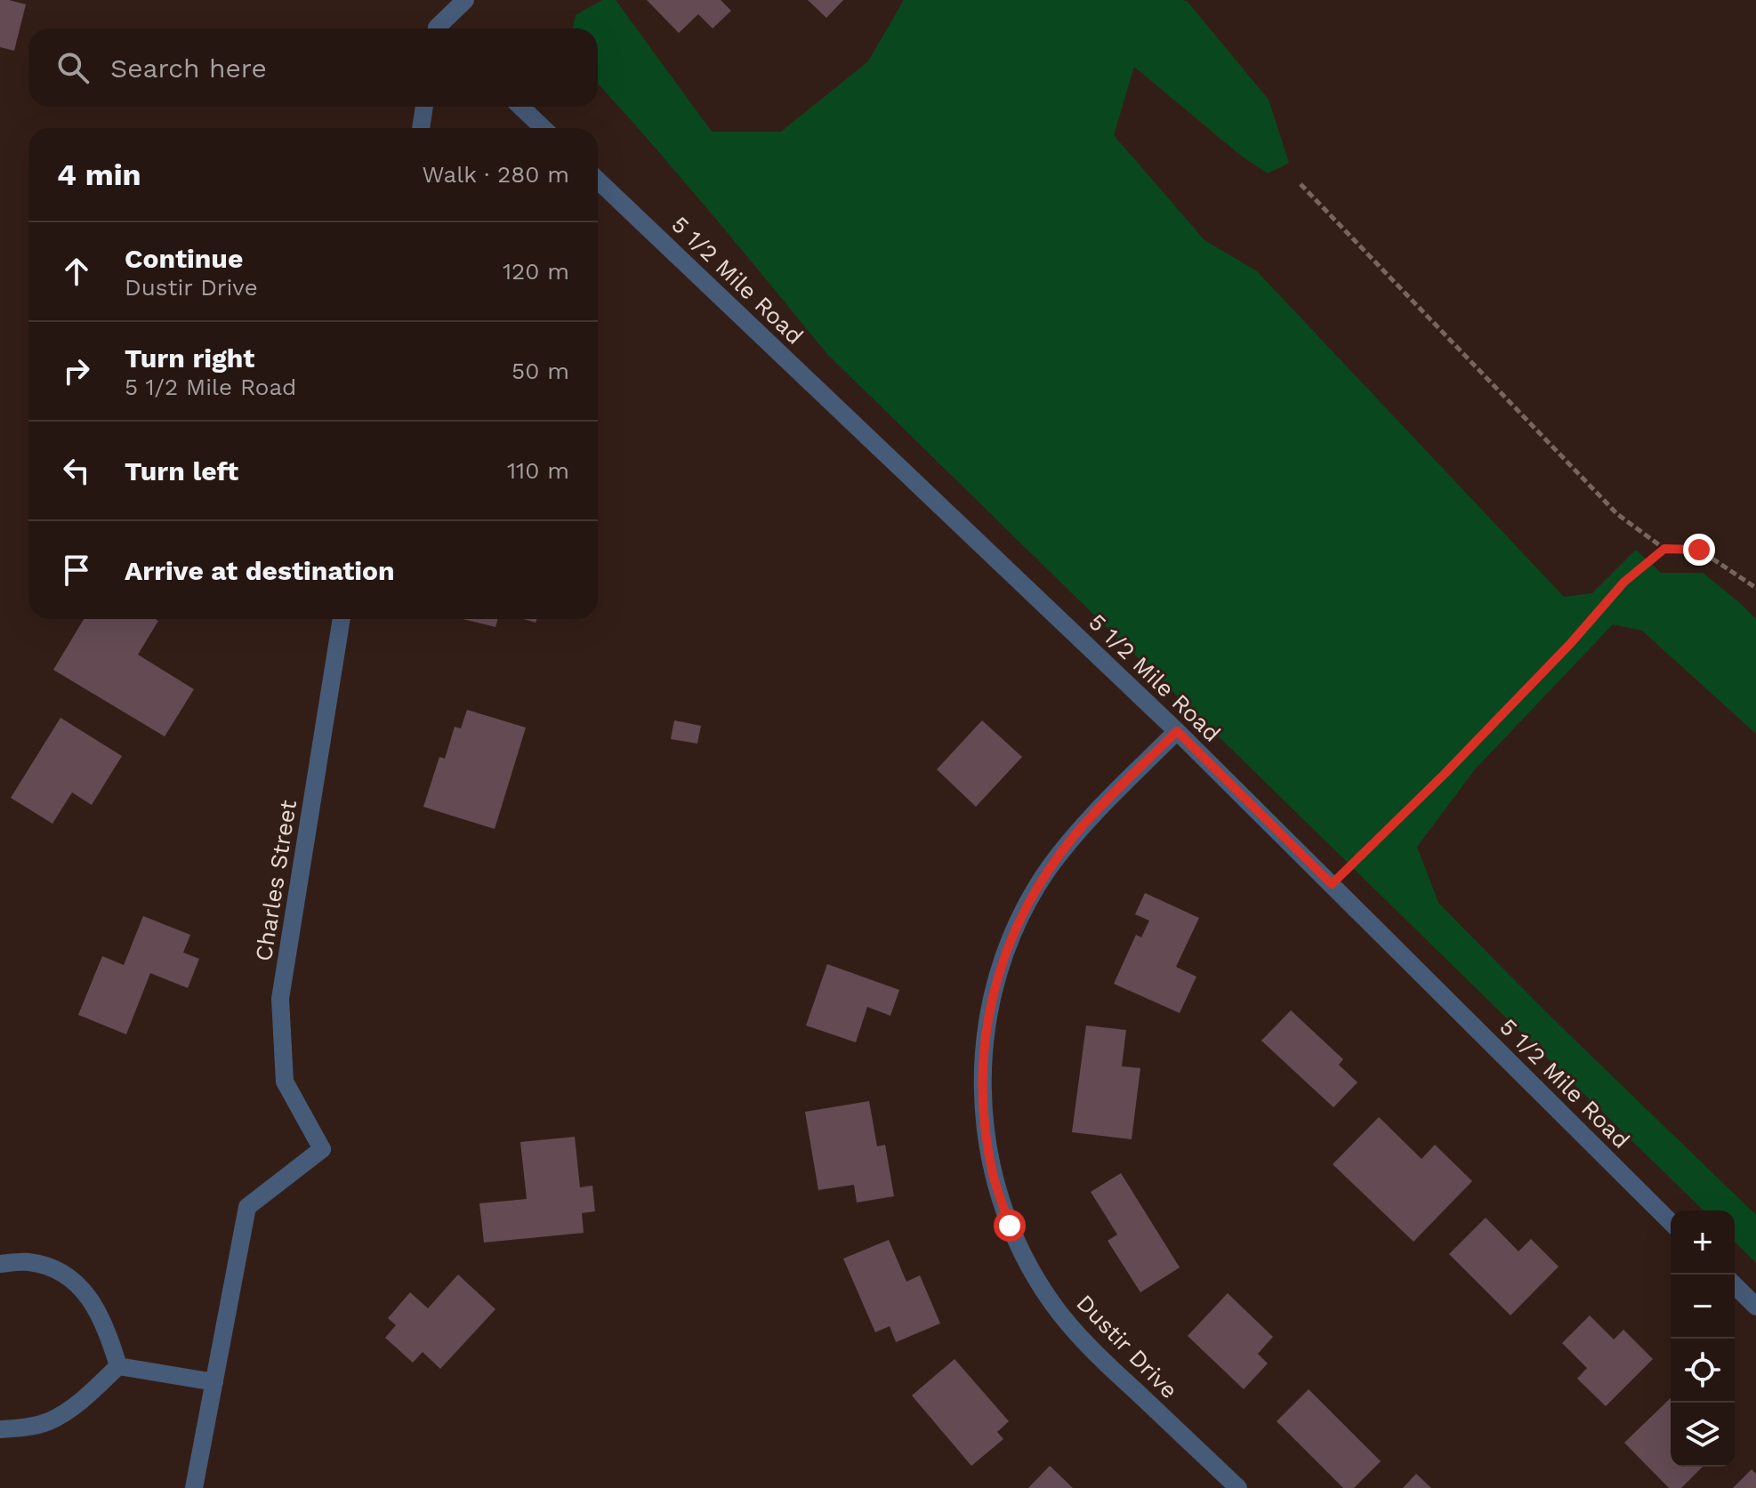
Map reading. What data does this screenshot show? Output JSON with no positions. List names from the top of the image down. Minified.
{"streets":{"street":["5 1/2 Mile Road","Charles Street","Dustir Drive"]},"crossings":[["5 1/2 Mile Road","Dustir Drive"]],"page":{"search":"Search here","heading":["4 min","Walk · 280 m"],"list":[["Continue","Dustir Drive","120 m"],["Turn right","5 1/2 Mile Road","50 m"],["Turn left","110 m"],"Arrive at destination"],"map_buttons":["+","−"]}}
